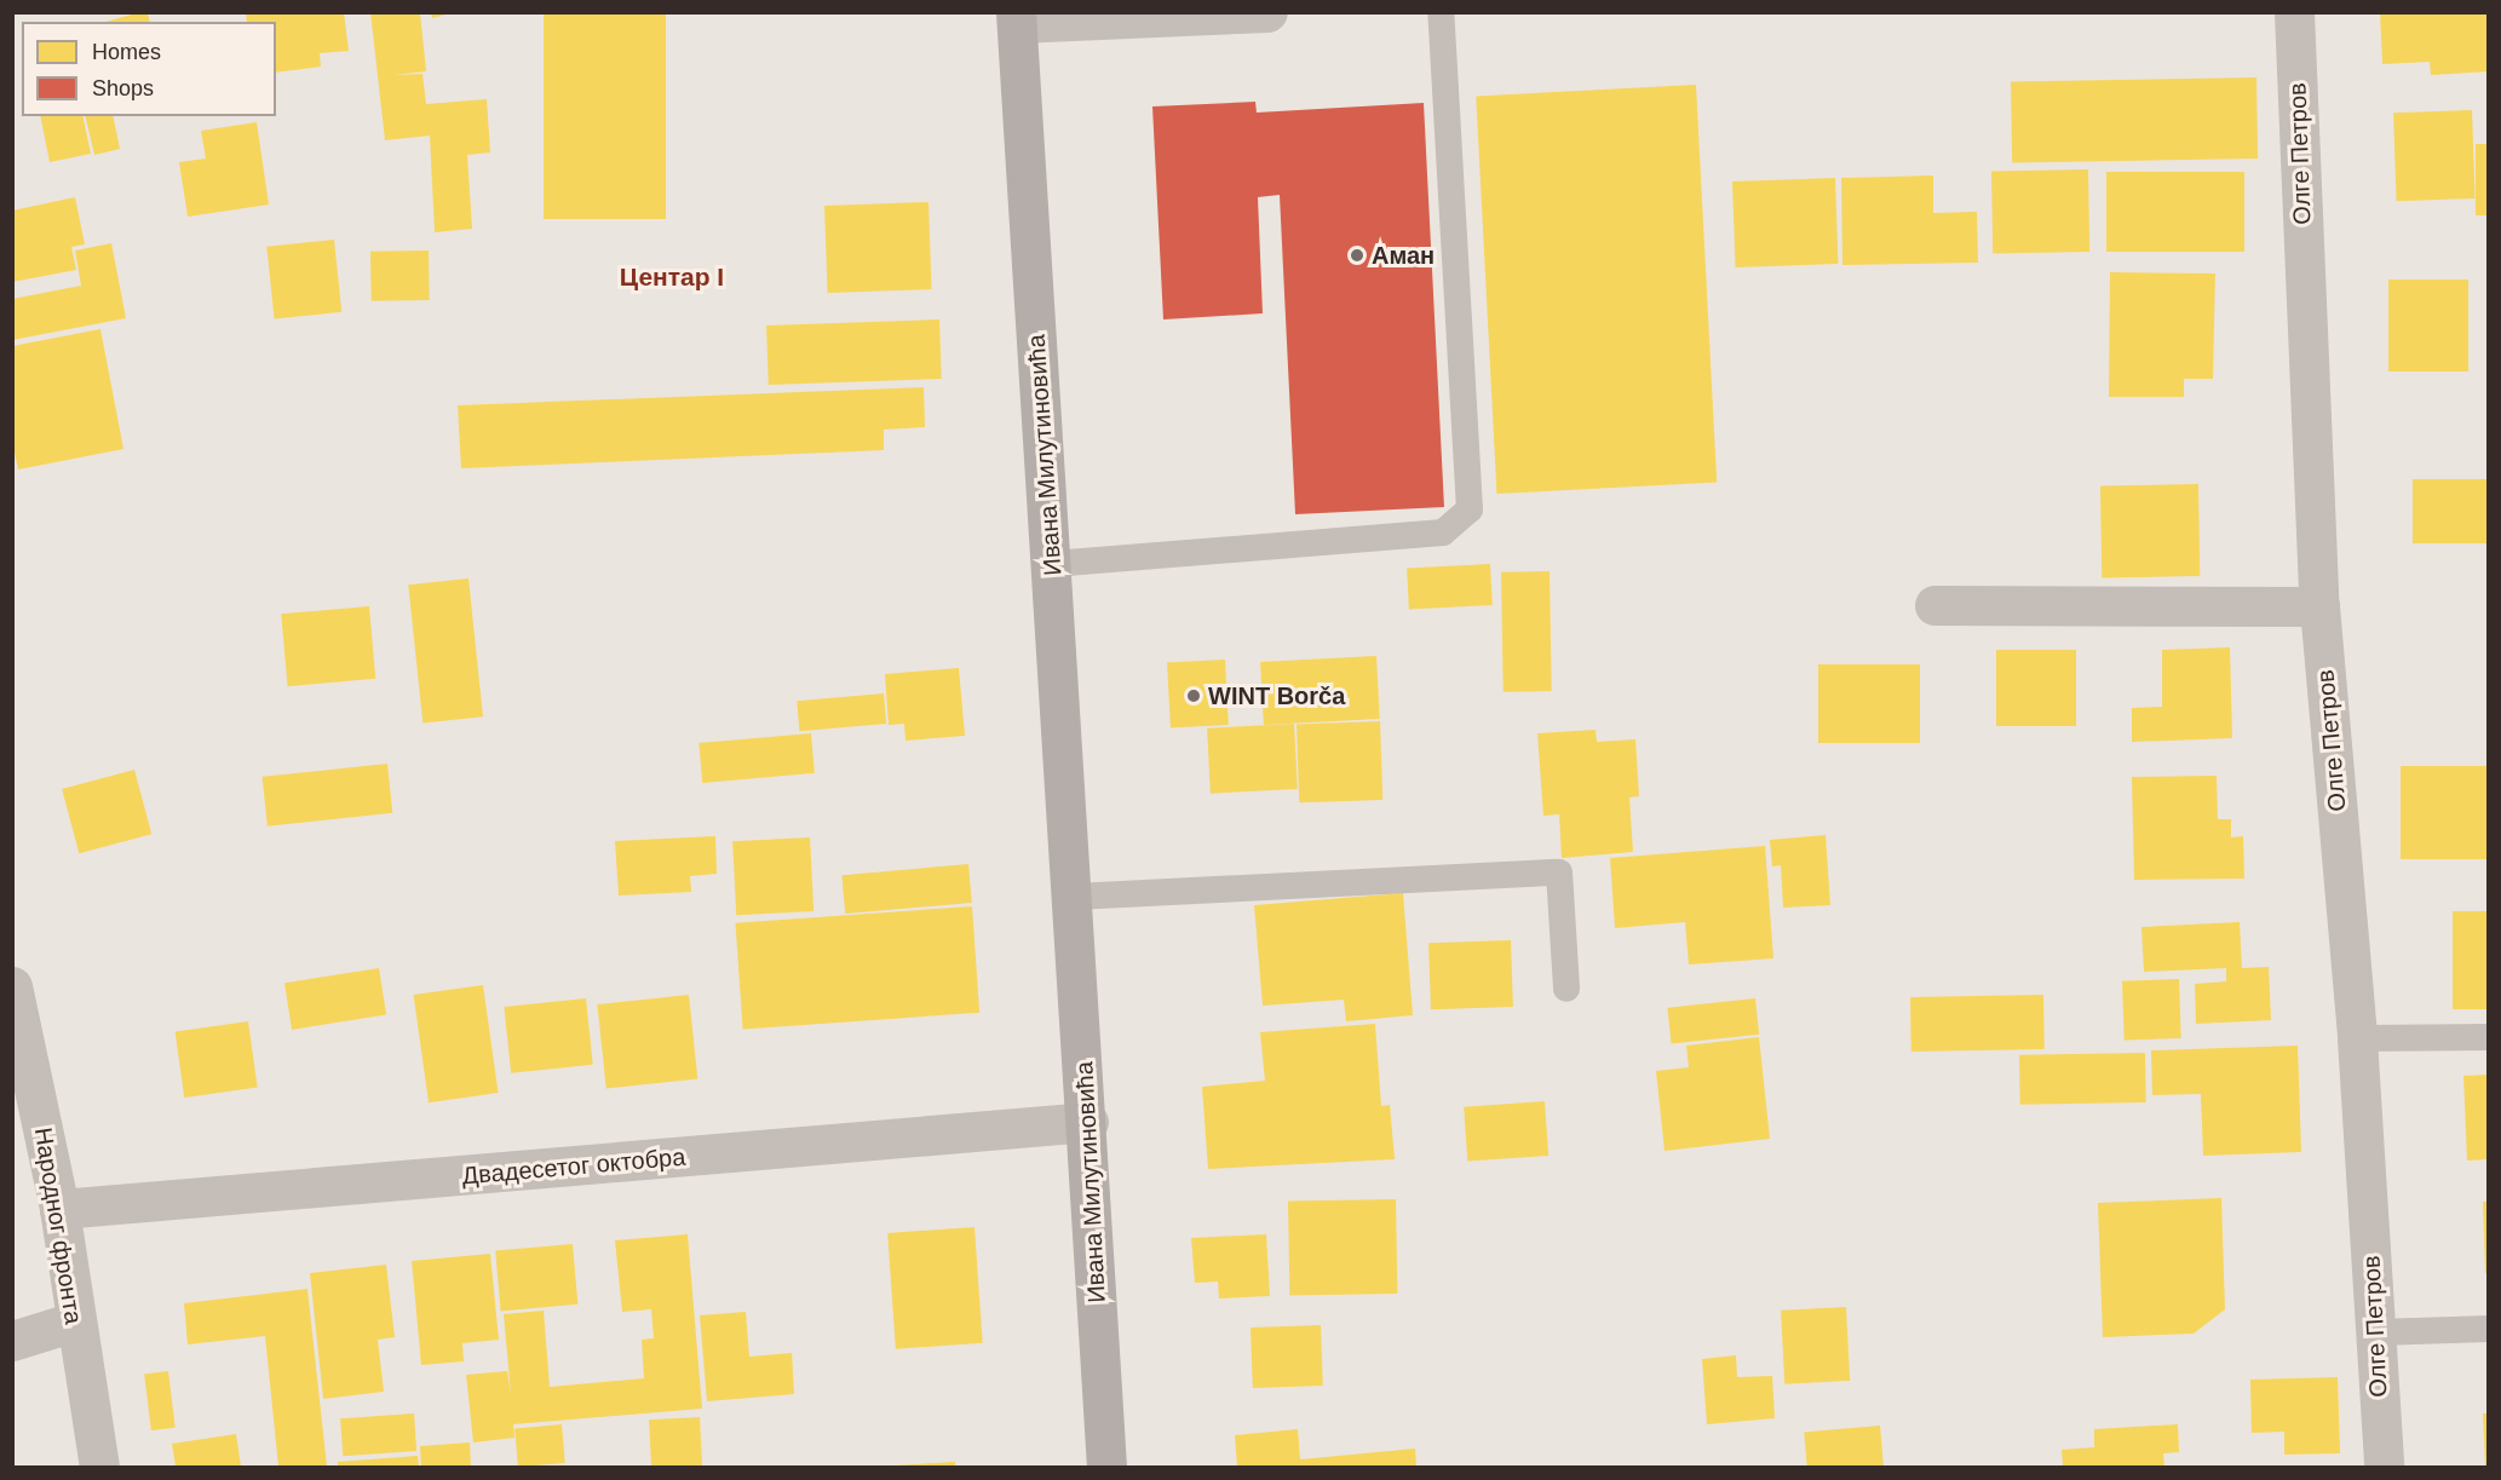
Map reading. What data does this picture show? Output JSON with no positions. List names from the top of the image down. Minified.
{"streets":{"street":["Олге Петров","Ивана Милутиновића","Двадесетог октобра","Народног фронта"]},"crossings":[["Ивана Милутиновића","Двадесетог октобра"],["Двадесетог октобра","Народног фронта"]],"districts":["Центар I"],"places":["Аман","WINT Borča"],"legend":["Homes","Shops"]}
